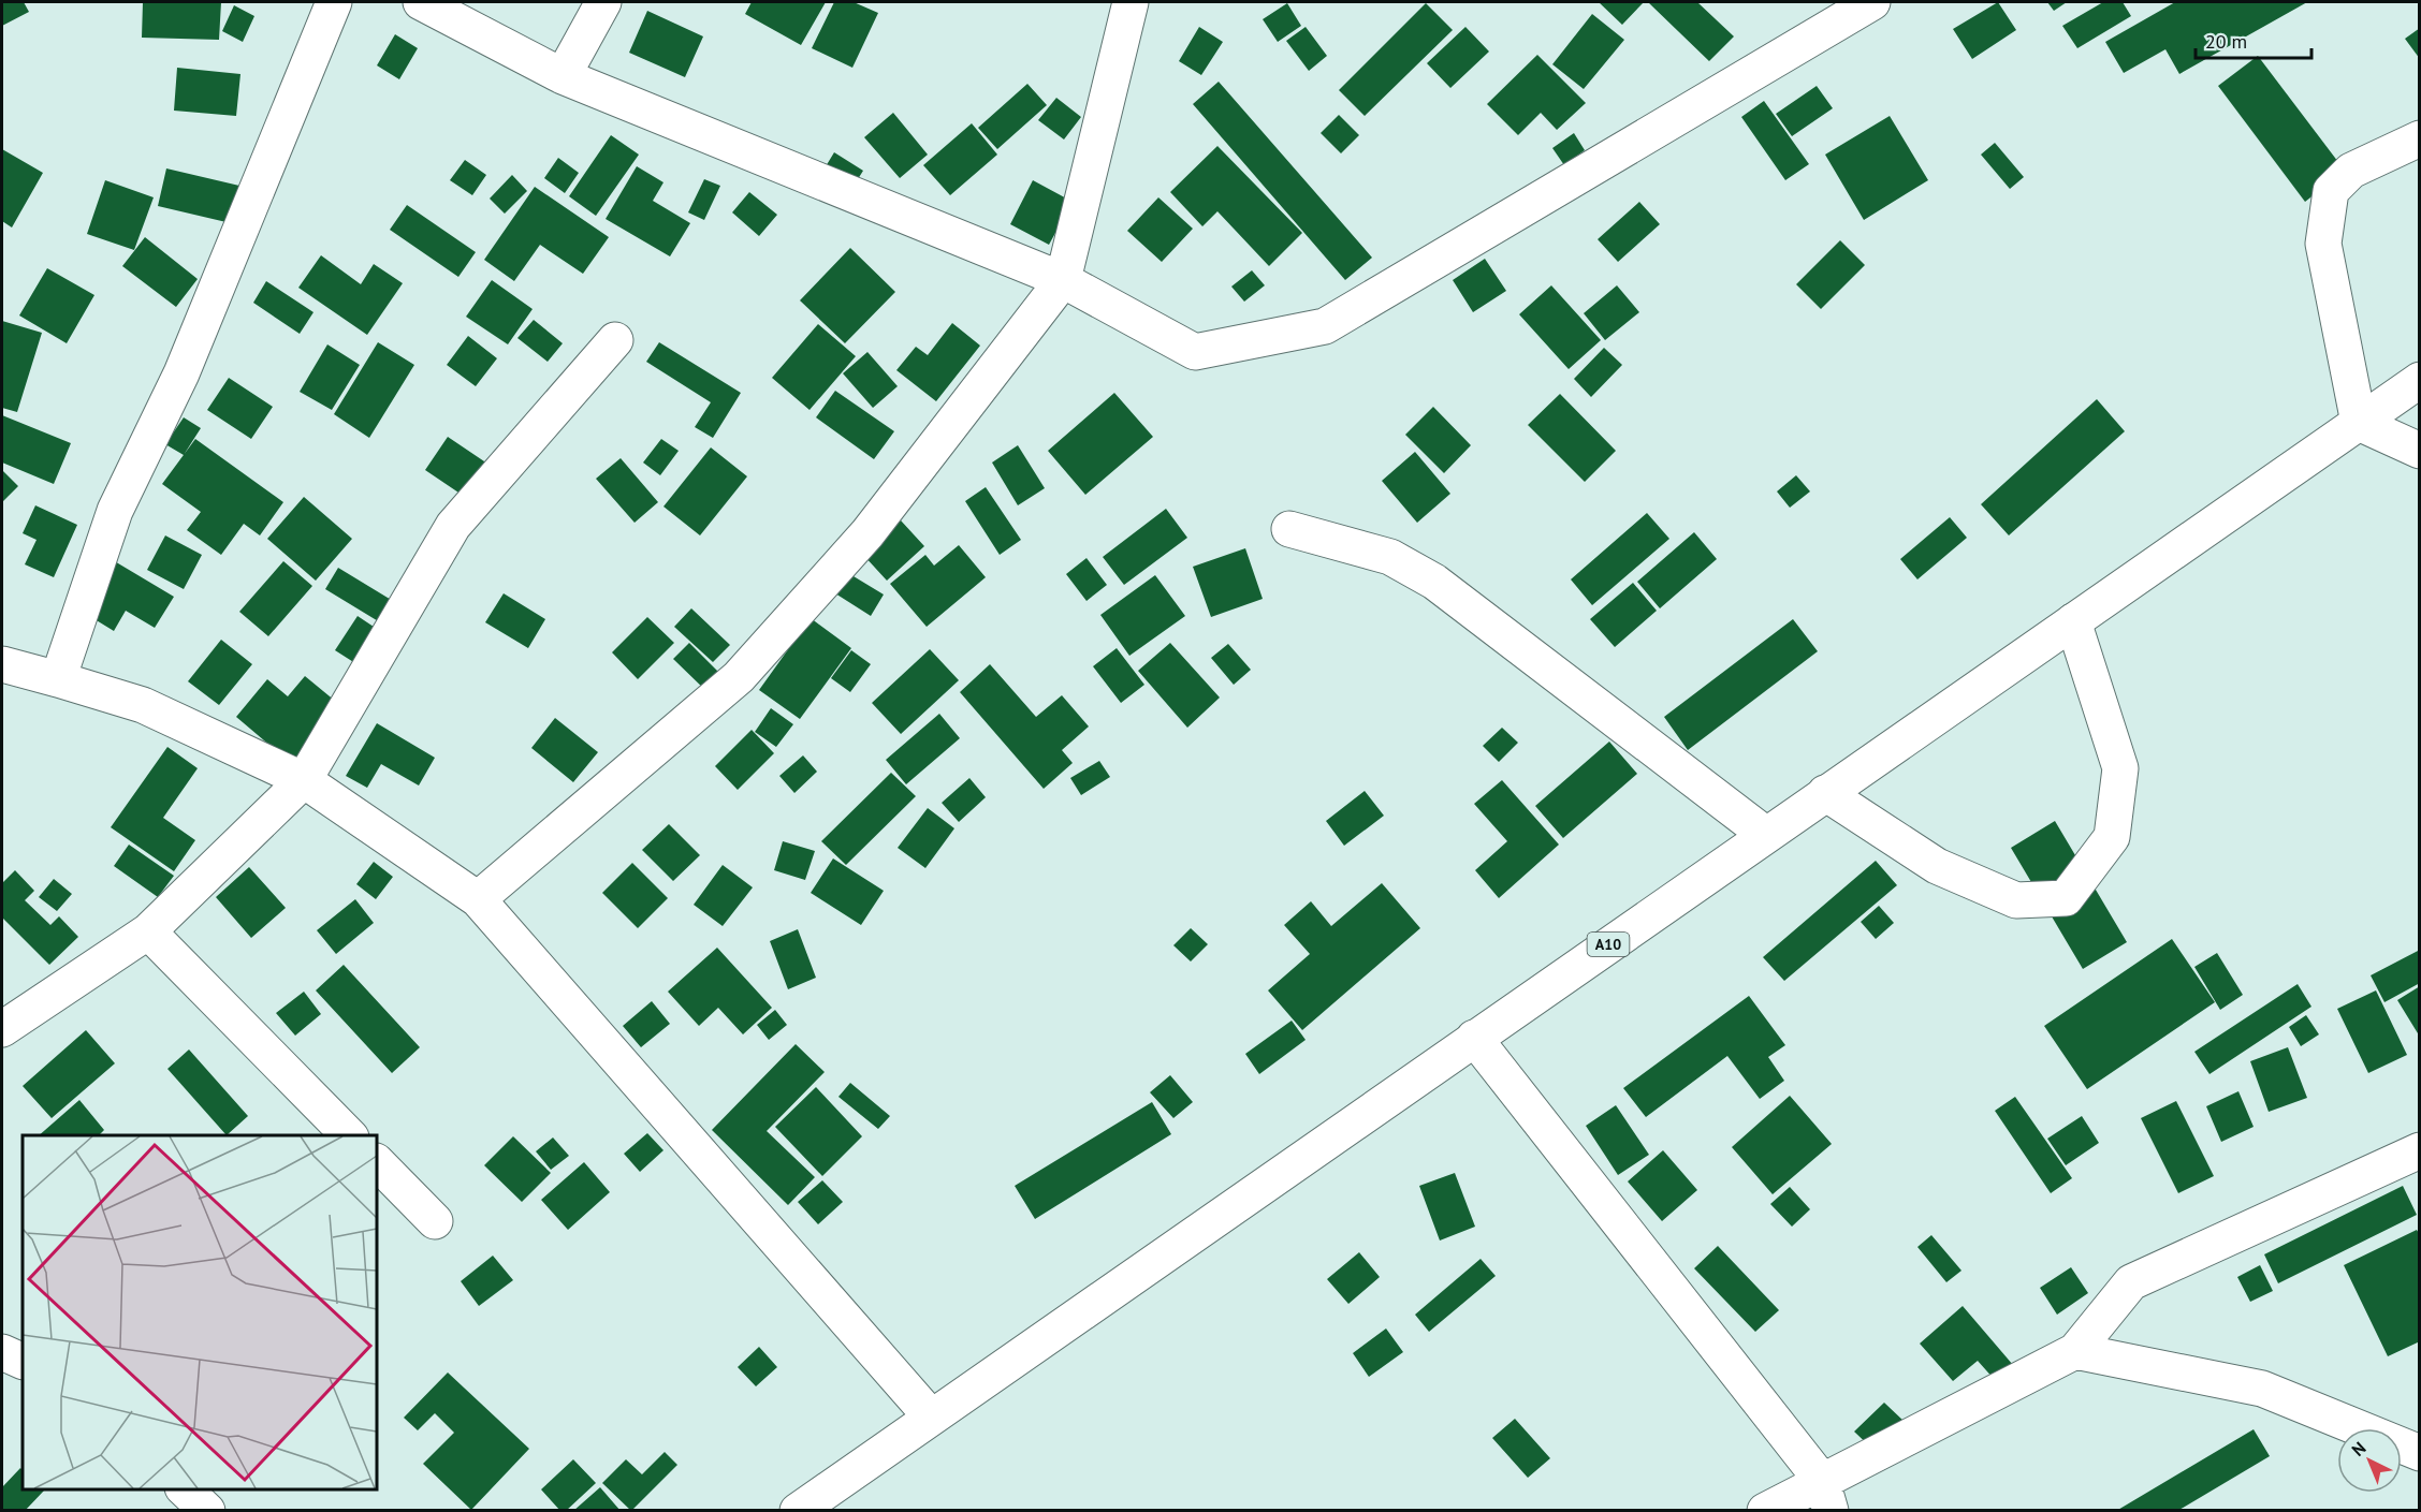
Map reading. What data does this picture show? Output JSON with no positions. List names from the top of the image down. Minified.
{"streets":{"main road":["A10"]},"scale_bar":"20 m","north":"top left"}
